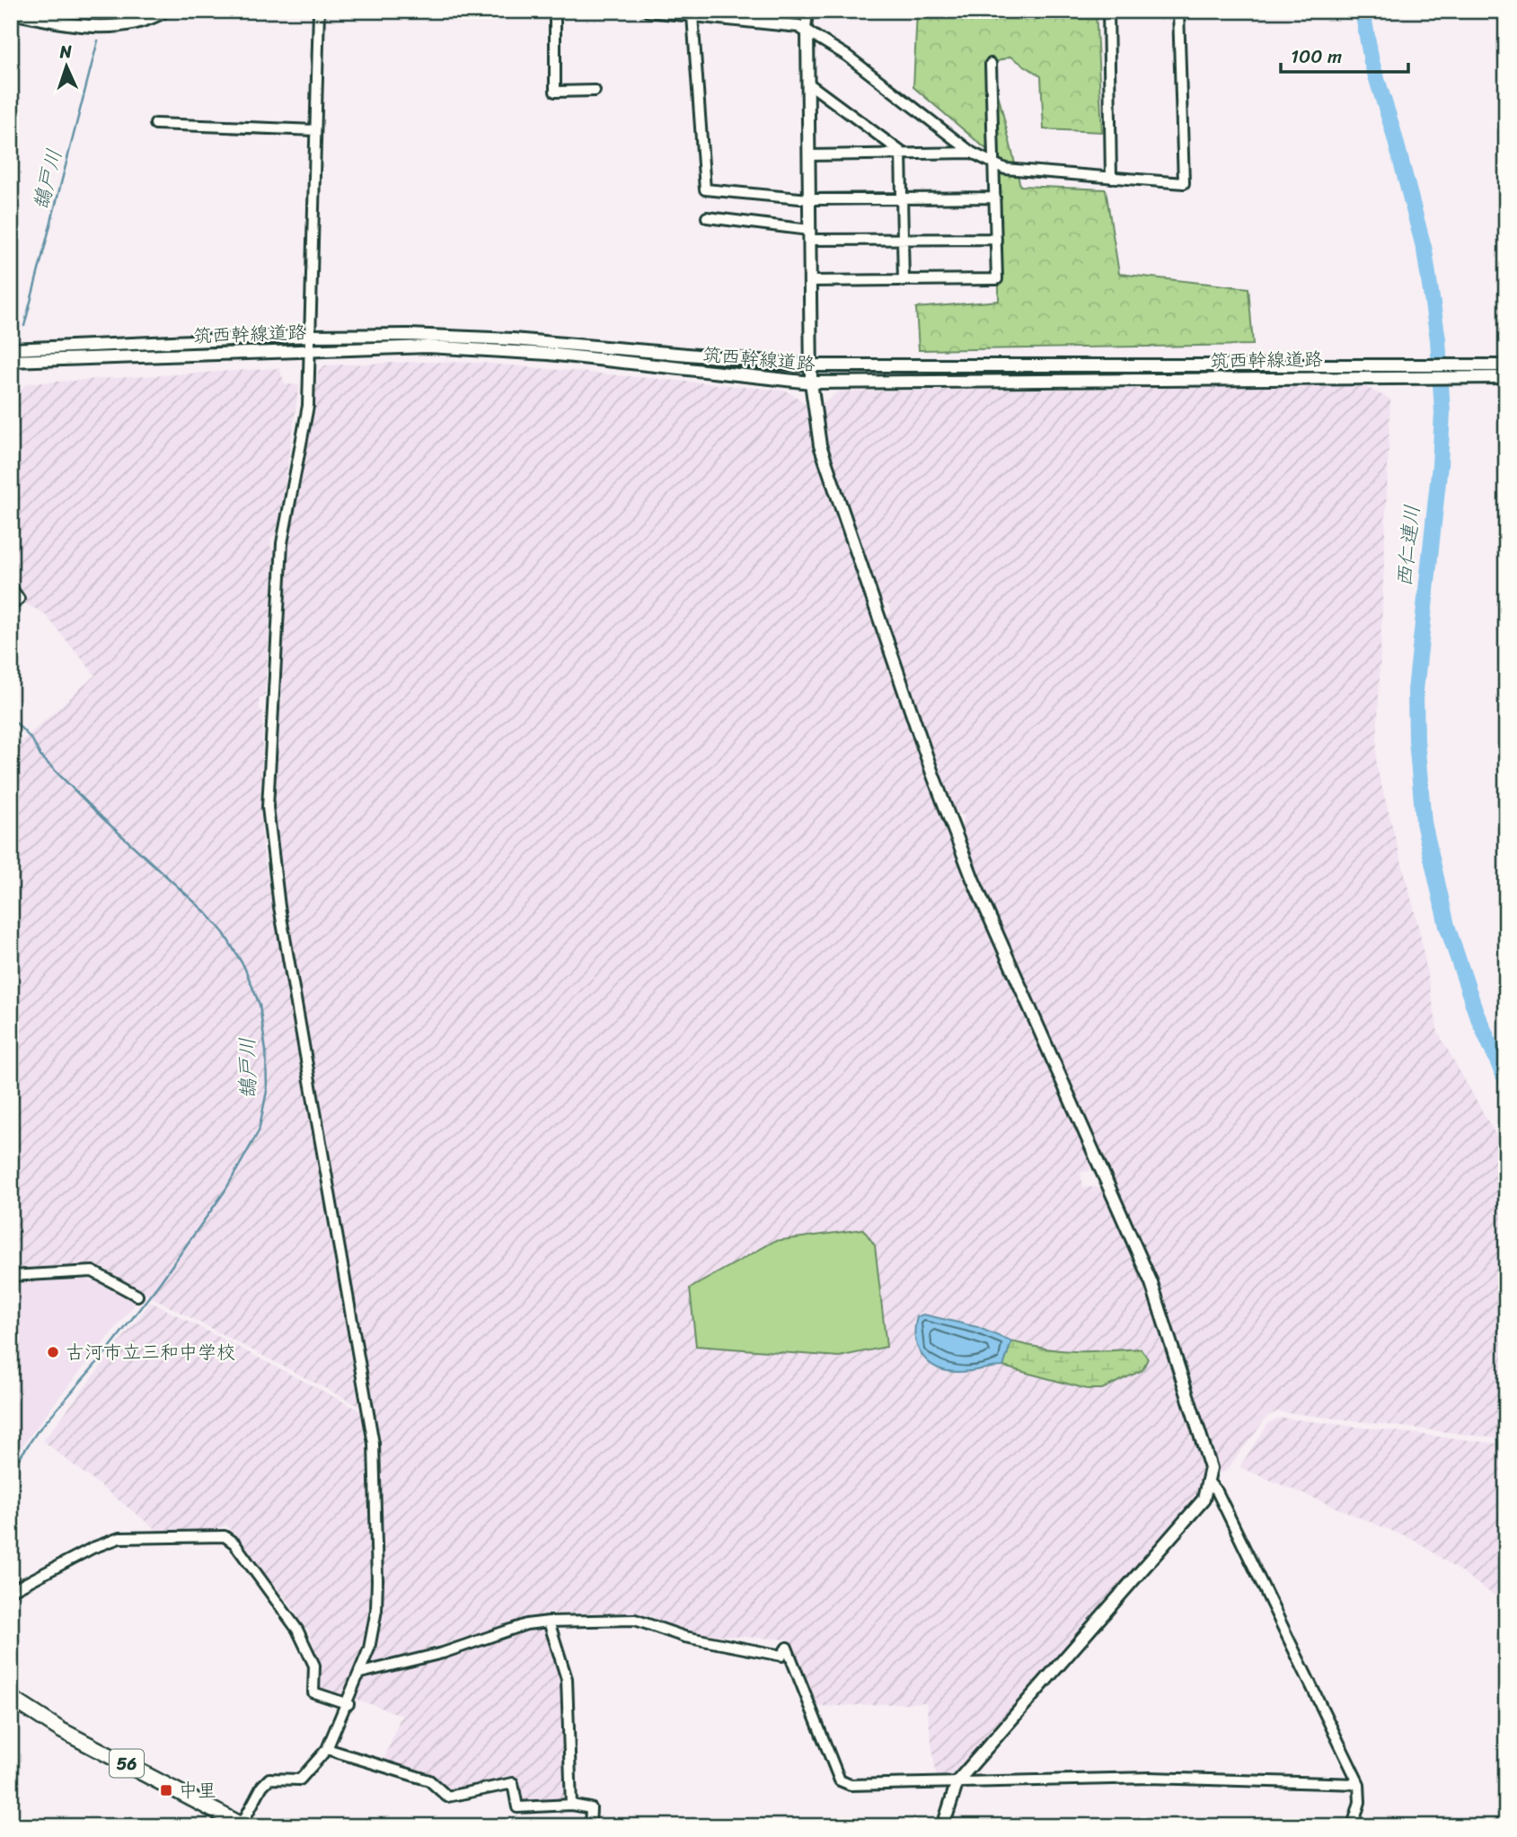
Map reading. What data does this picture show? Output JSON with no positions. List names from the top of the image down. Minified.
{"streets":{"main road":["56"],"street":["筑西幹線道路"]},"water":["鵠戸川","西仁連川"],"places":{"other":["古河市立三和中学校"],"transit":["中里"]},"scale_bar":"100 m","north":"top"}
